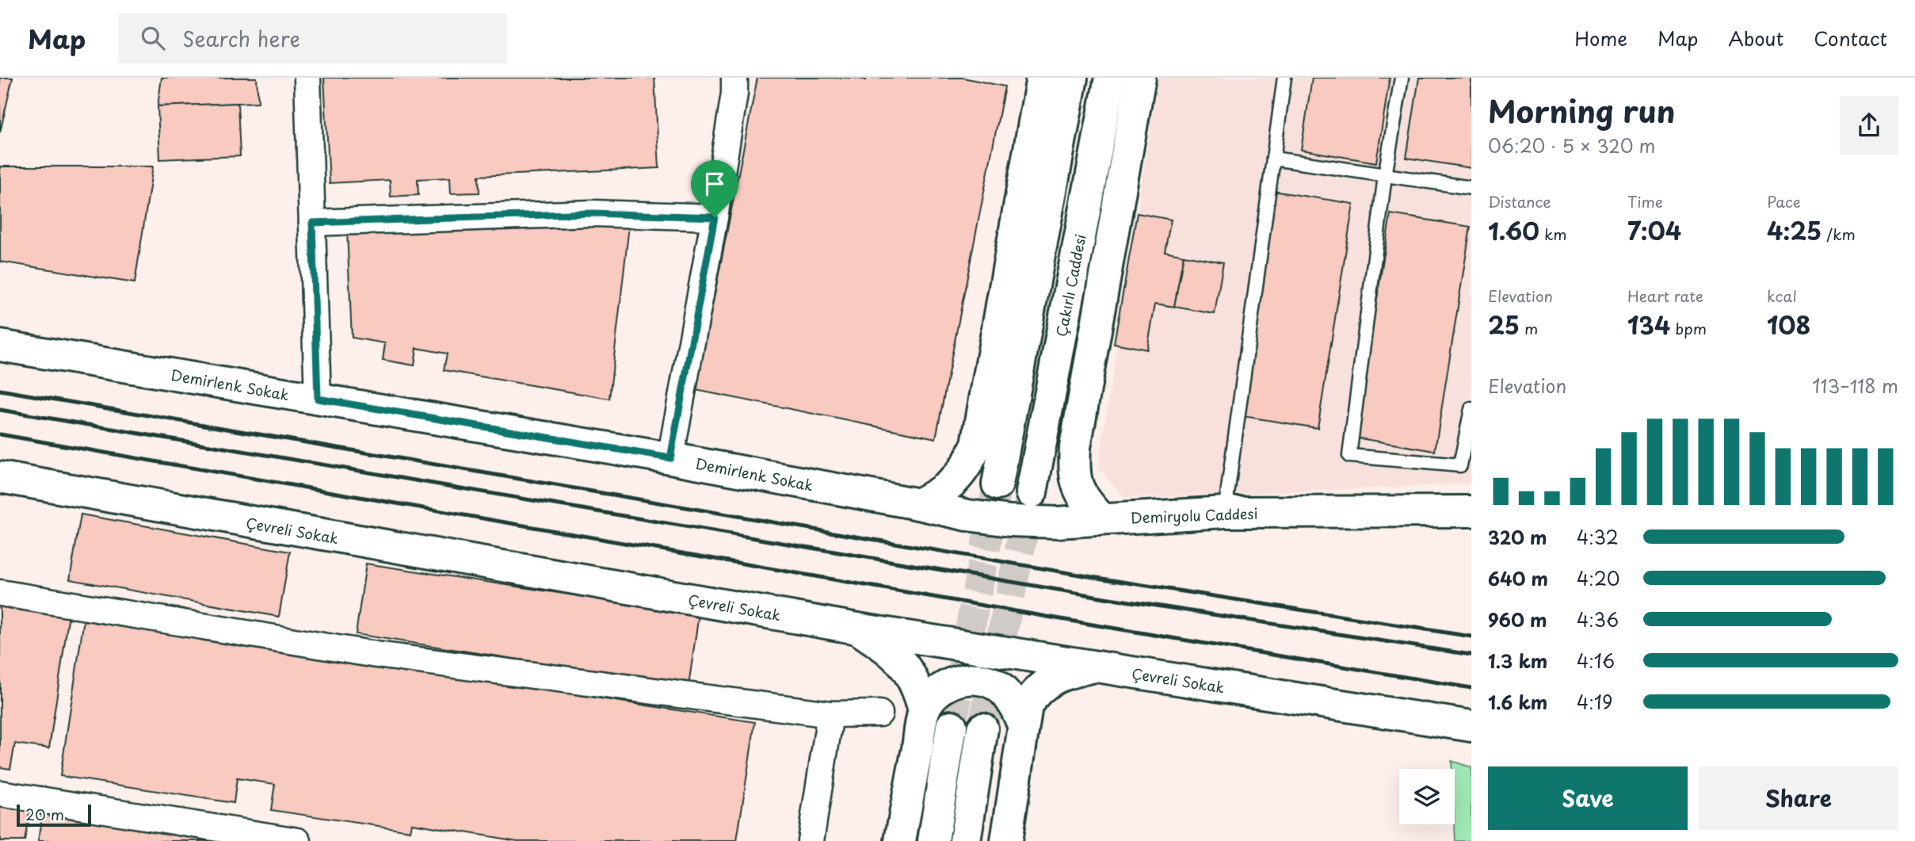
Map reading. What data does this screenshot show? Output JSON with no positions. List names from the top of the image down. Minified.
{"streets":{"main road":["Çakırlı Caddesi","Demirlenk Sokak","Demiryolu Caddesi","Çevreli Sokak"]},"crossings":[["Demirlenk Sokak","Demiryolu Caddesi"]],"scale_bar":"20 m","page":{"header":"Map","search":"Search here","nav":["Home","Map","About","Contact"],"heading":["Morning run","06:20 · 5 × 320 m"],"stats":[["Distance","1.60 km"],["Time","7:04"],["Pace","4:25 /km"],["Elevation","25 m"],["Heart rate","134 bpm"],["kcal","108"]],"chart":["Elevation","113–118 m"],"list":[{"name":"320 m","note":"4:32"},{"name":"640 m","note":"4:20"},{"name":"960 m","note":"4:36"},{"name":"1.3 km","note":"4:16"},{"name":"1.6 km","note":"4:19"}],"buttons":["Save","Share"],"scale":"20 m"}}
